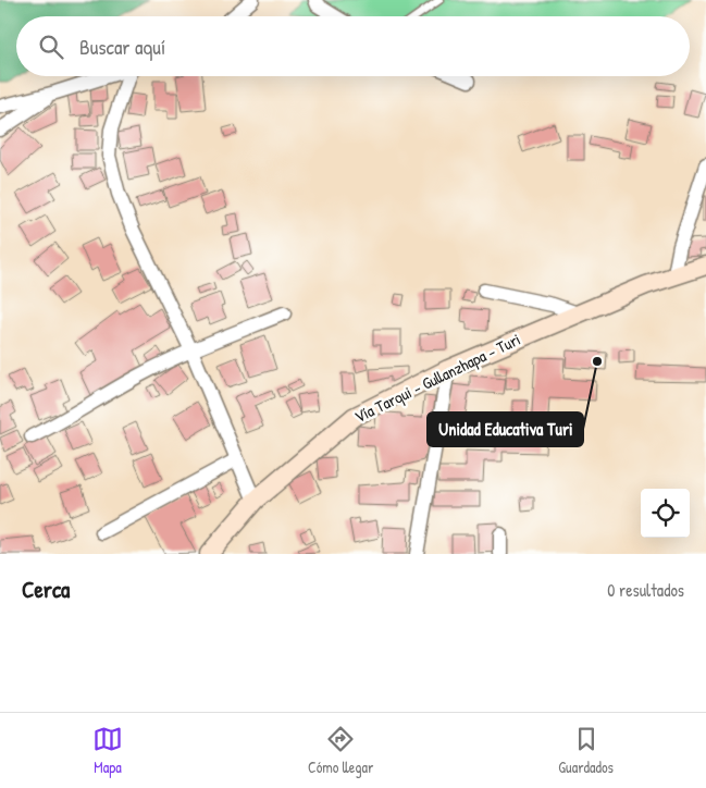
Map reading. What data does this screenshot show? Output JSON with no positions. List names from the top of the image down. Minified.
{"streets":{"main road":["Vía Tarqui - Gullanzhapa - Turi"]},"places":["Unidad Educativa Turi"],"page":{"search":"Buscar aquí","heading":["Cerca","0 resultados"],"nav":["Mapa","Cómo llegar","Guardados"]}}
